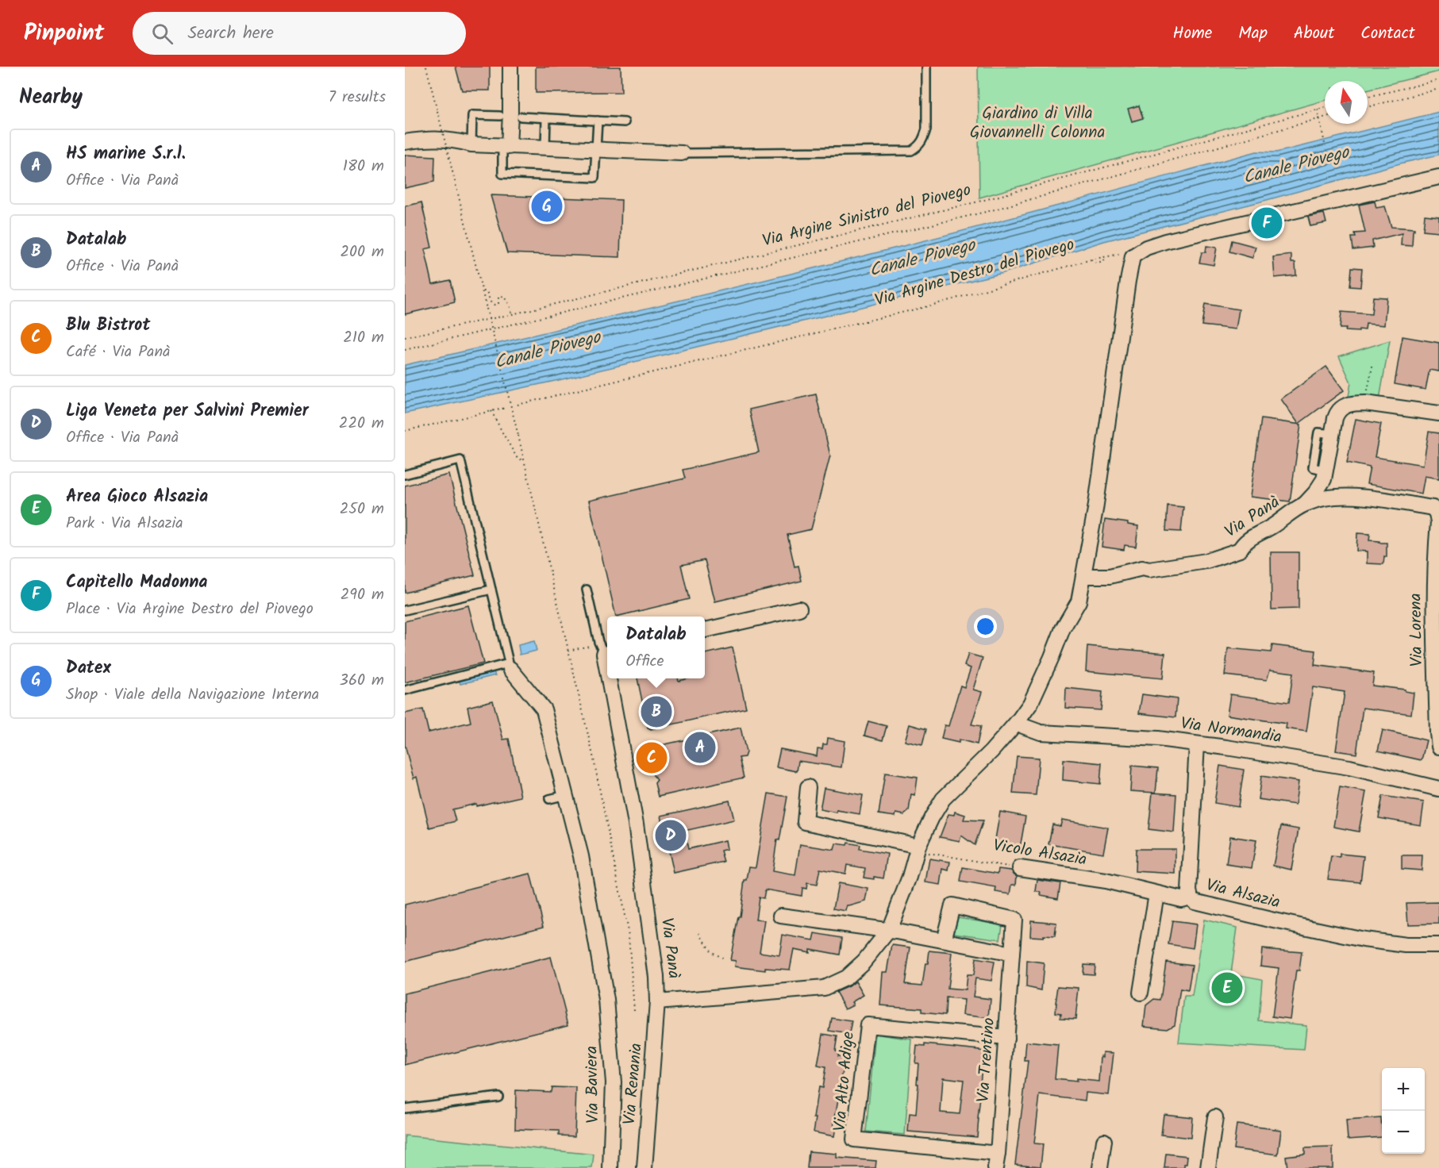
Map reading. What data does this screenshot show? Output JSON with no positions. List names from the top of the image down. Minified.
{"streets":{"street":["Via Panà","Via Lorena","Via Normandia","Vicolo Alsazia","Via Alsazia","Via Trentino","Via Alto Adige","Via Renania","Via Baviera"],"path":["Via Argine Sinistro del Piovego","Via Argine Destro del Piovego"]},"crossings":[["Via Argine Destro del Piovego","Via Panà"],["Via Panà","Via Lorena"],["Via Panà","Via Normandia"],["Via Panà","Vicolo Alsazia"],["Via Panà","Via Renania"],["Via Normandia","Via Alsazia"],["Vicolo Alsazia","Via Alsazia"],["Via Trentino","Via Alto Adige"]],"water":["Canale Piovego"],"parks":["Giardino di Villa Giovannelli Colonna"],"north":"top","page":{"header":"Pinpoint","search":"Search here","nav":["Home","Map","About","Contact"],"heading":["Nearby","7 results"],"list":[{"mark":"A","name":"HS marine S.r.l.","note":"Office · Via Panà","value":"180 m"},{"mark":"B","name":"Datalab","note":"Office · Via Panà","value":"200 m"},{"mark":"C","name":"Blu Bistrot","note":"Café · Via Panà","value":"210 m"},{"mark":"D","name":"Liga Veneta per Salvini Premier","note":"Office · Via Panà","value":"220 m"},{"mark":"E","name":"Area Gioco Alsazia","note":"Park · Via Alsazia","value":"250 m"},{"mark":"F","name":"Capitello Madonna","note":"Place · Via Argine Destro del Piovego","value":"290 m"},{"mark":"G","name":"Datex","note":"Shop · Viale della Navigazione Interna","value":"360 m"}],"pins":["G","F","B","A","C","D","E"],"popup":["Datalab","Office"],"map_buttons":["+","−"]}}
